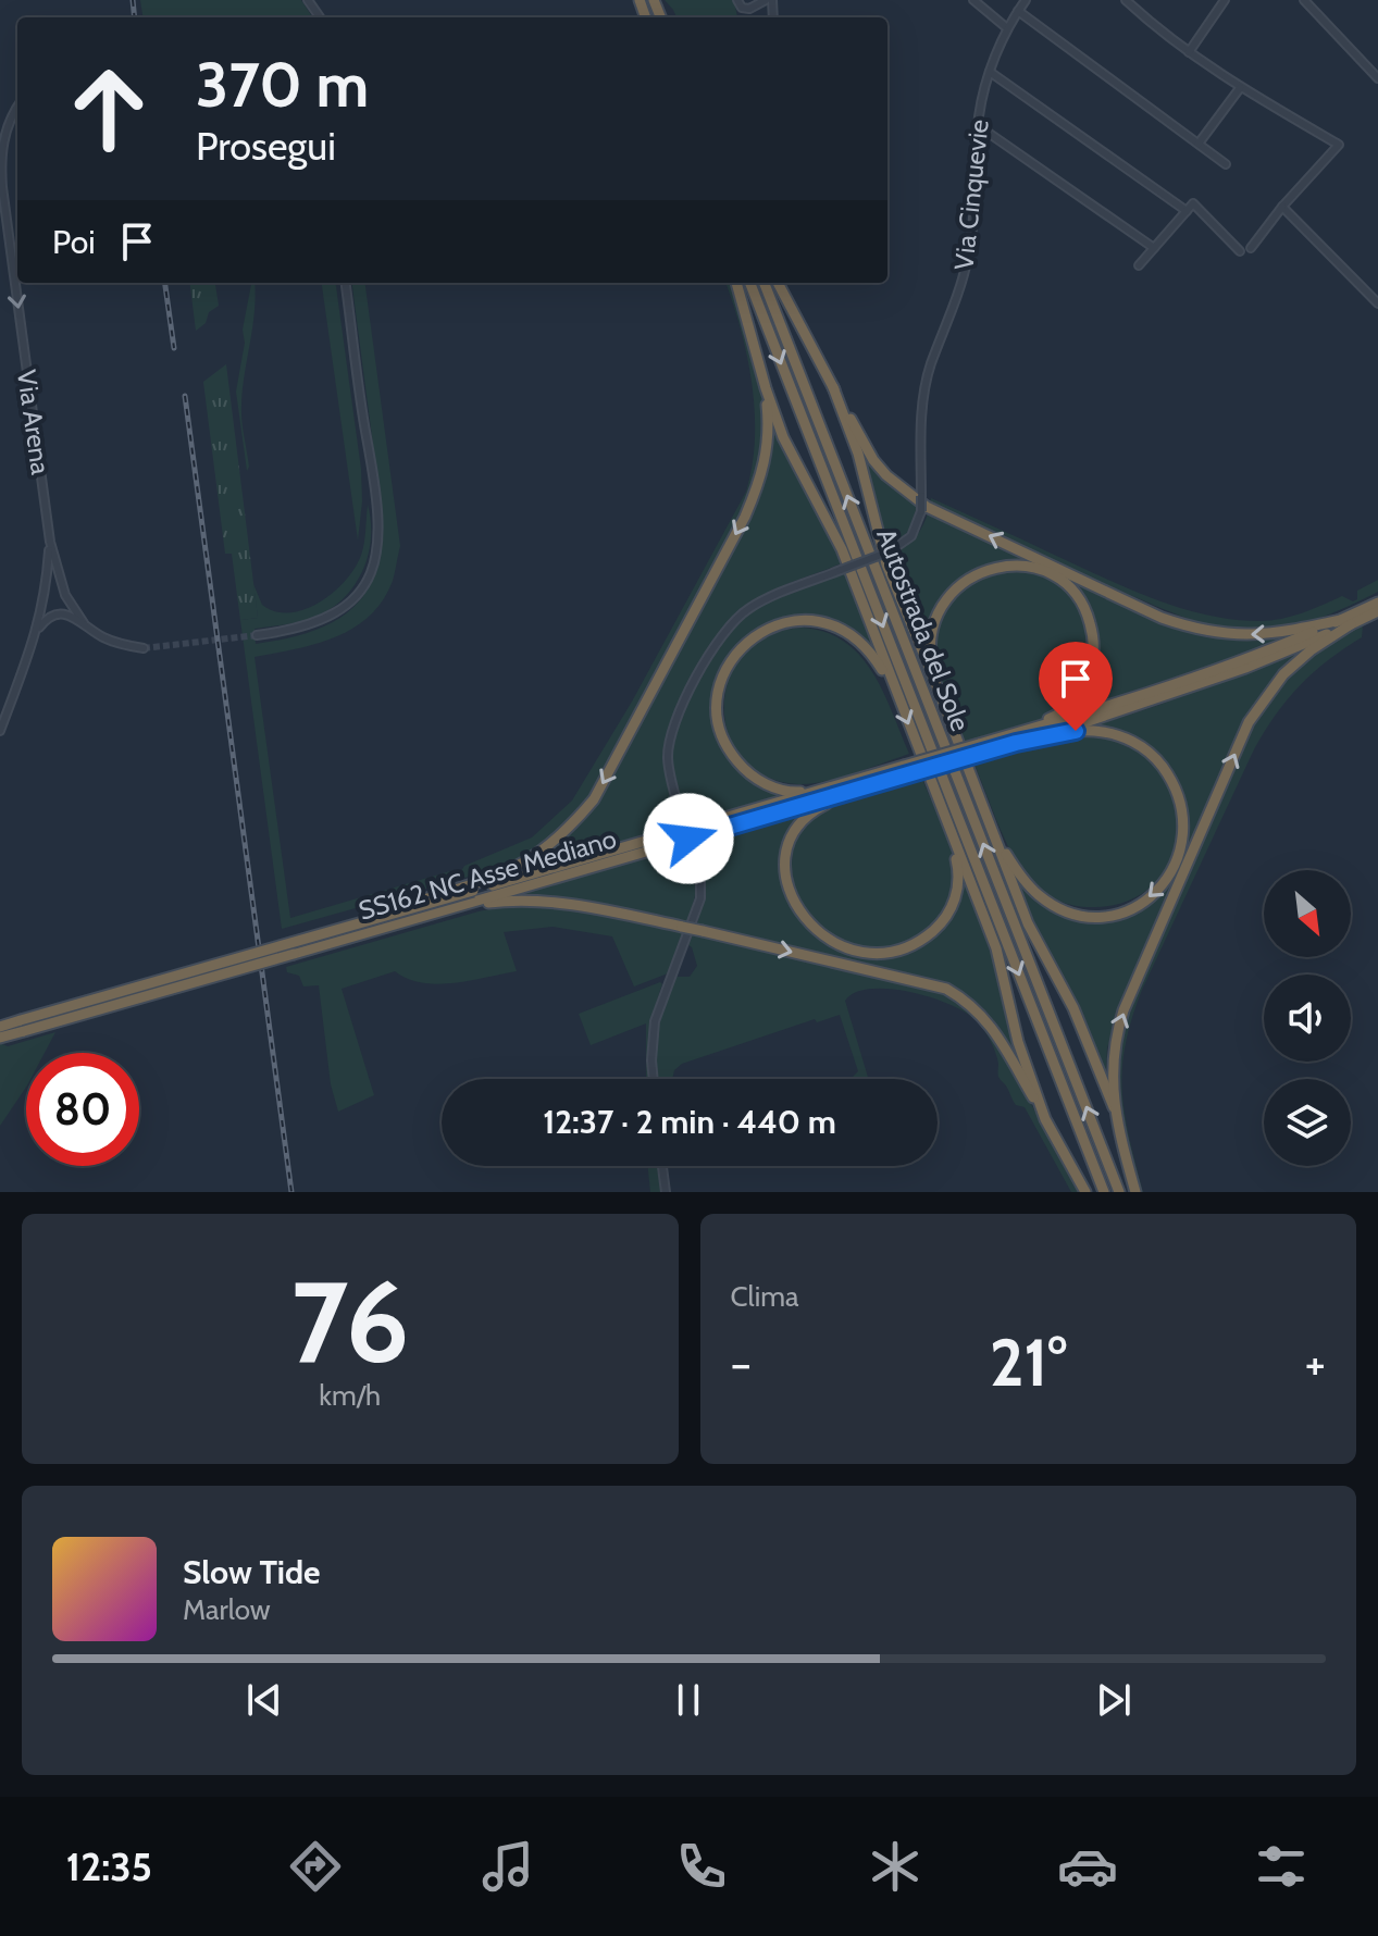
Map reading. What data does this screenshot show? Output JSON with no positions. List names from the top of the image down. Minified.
{"streets":{"highway":["Autostrada del Sole","SS162 NC Asse Mediano"],"street":["Via Cinquevie","Via Arena"]},"one_way":["Via Arena"],"north":"bottom right","page":{"turn":["370 m","Prosegui"],"then":"Poi","limit":"80","trip":"12:37 · 2 min · 440 m","tile":[["76","km/h"],"Clima"],"heat":["−","21°","+"],"song":["Slow Tide","Marlow"],"tabs":"12:35"}}
